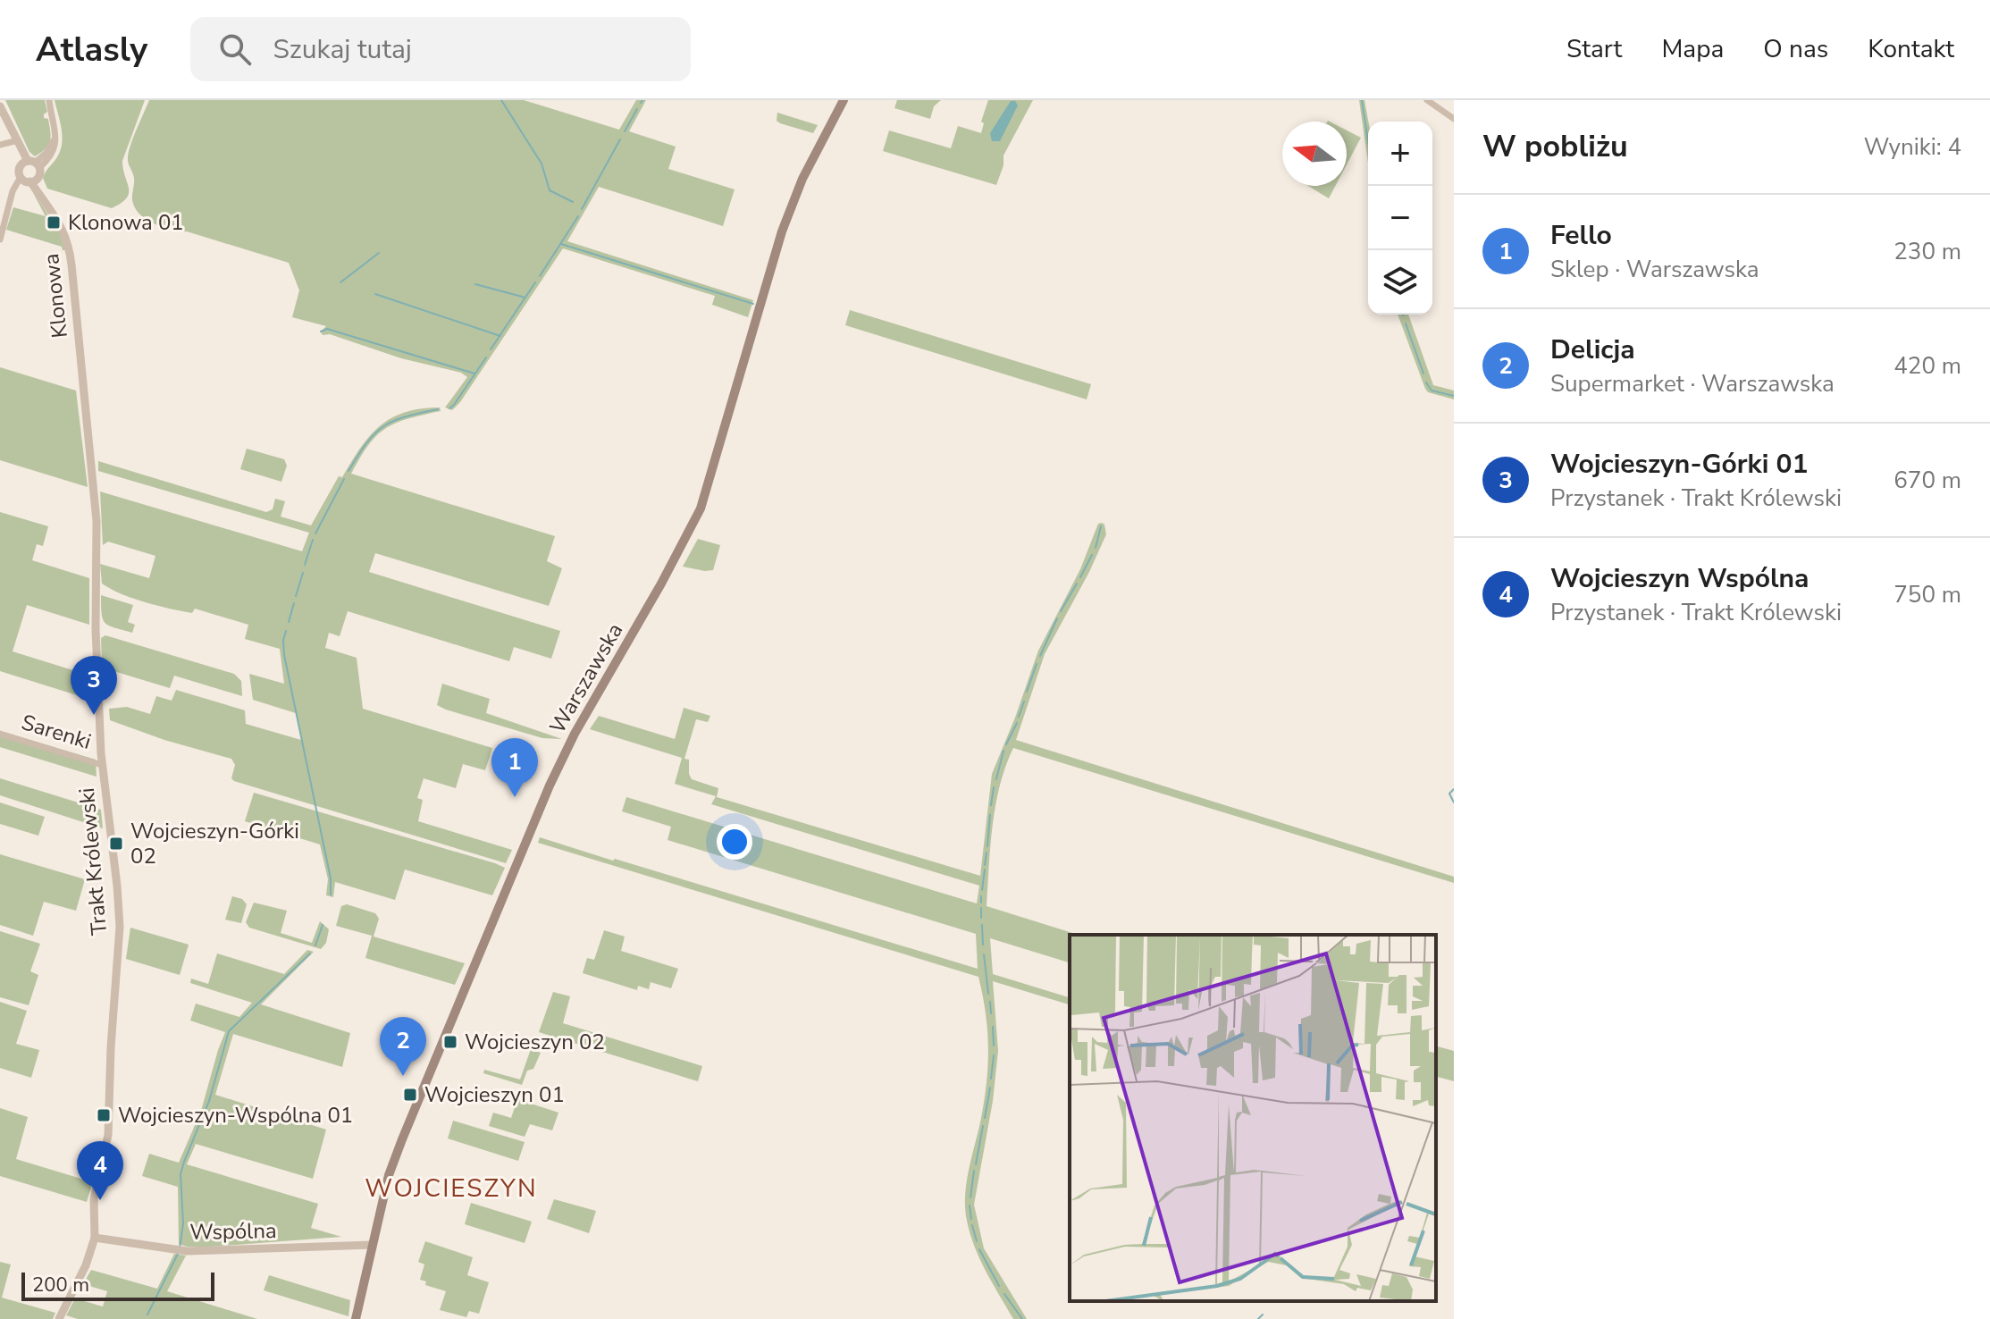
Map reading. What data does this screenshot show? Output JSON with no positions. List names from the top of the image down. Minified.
{"streets":{"main road":["Warszawska"],"street":["Klonowa","Sarenki","Trakt Królewski","Wspólna"]},"crossings":[["Klonowa","Trakt Królewski"],["Warszawska","Wspólna"],["Sarenki","Trakt Królewski"],["Trakt Królewski","Wspólna"]],"districts":["WOJCIESZYN"],"places":{"transit":["Klonowa 01","Wojcieszyn-Górki 02","Wojcieszyn 02","Wojcieszyn 01","Wojcieszyn-Wspólna 01"]},"scale_bar":"200 m","north":"left","page":{"header":"Atlasly","search":"Szukaj tutaj","nav":["Start","Mapa","O nas","Kontakt"],"heading":["W pobliżu","Wyniki: 4"],"map_buttons":["+","−"],"list":[{"mark":"1","name":"Fello","note":"Sklep · Warszawska","value":"230 m"},{"mark":"2","name":"Delicja","note":"Supermarket · Warszawska","value":"420 m"},{"mark":"3","name":"Wojcieszyn-Górki 01","note":"Przystanek · Trakt Królewski","value":"670 m"},{"mark":"4","name":"Wojcieszyn Wspólna","note":"Przystanek · Trakt Królewski","value":"750 m"}],"pins":["3","1","2","4"],"scale":"200 m"}}
